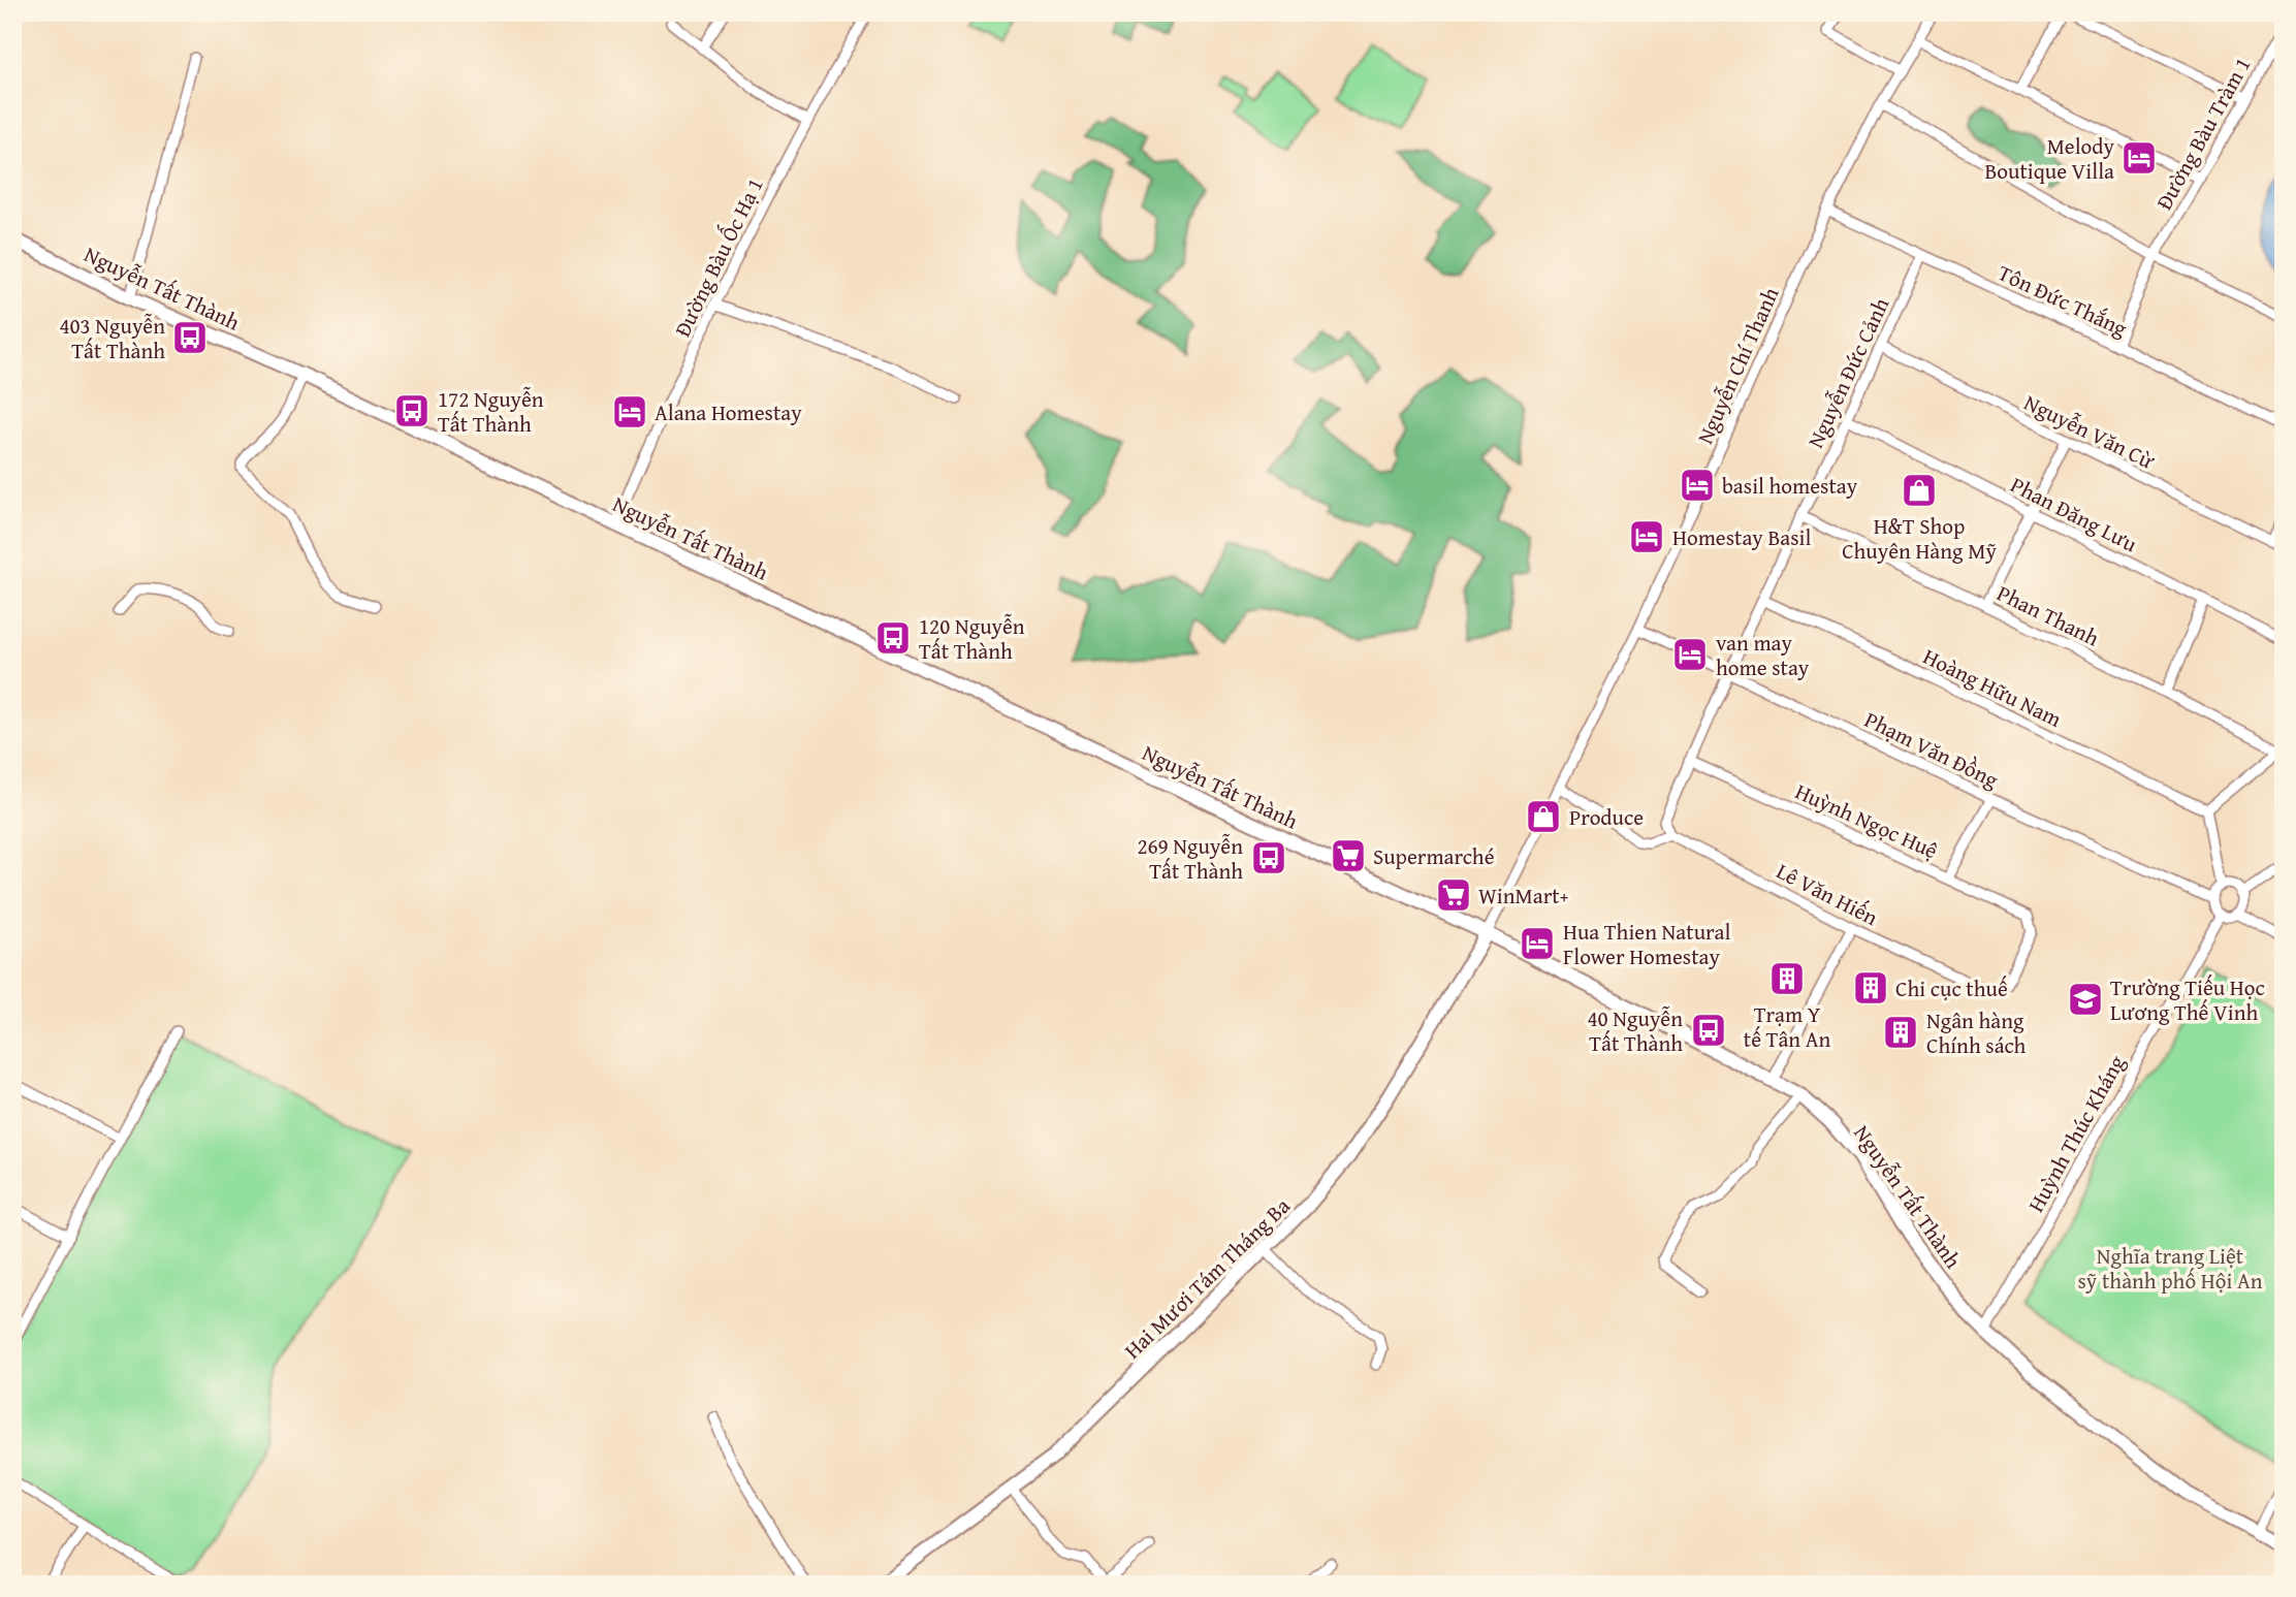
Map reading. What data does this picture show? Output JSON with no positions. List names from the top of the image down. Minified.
{"streets":{"main road":["Nguyễn Tất Thành","Hai Mươi Tám Tháng Ba"],"street":["Đường Bàu Tràm 1","Đường Bàu Ốc Hạ 1","Tôn Đức Thắng","Nguyễn Chí Thanh","Nguyễn Đức Cảnh","Nguyễn Văn Cừ","Phan Đăng Lưu","Phan Thanh","Hoàng Hữu Nam","Phạm Văn Đồng","Huỳnh Ngọc Huệ","Lê Văn Hiến","Huỳnh Thúc Kháng"]},"crossings":[["Đường Bàu Tràm 1","Tôn Đức Thắng"],["Đường Bàu Ốc Hạ 1","Nguyễn Tất Thành"],["Nguyễn Tất Thành","Nguyễn Chí Thanh"],["Nguyễn Tất Thành","Huỳnh Thúc Kháng"],["Nguyễn Tất Thành","Hai Mươi Tám Tháng Ba"],["Tôn Đức Thắng","Nguyễn Chí Thanh"],["Tôn Đức Thắng","Nguyễn Đức Cảnh"],["Nguyễn Chí Thanh","Phạm Văn Đồng"],["Nguyễn Chí Thanh","Hai Mươi Tám Tháng Ba"],["Nguyễn Đức Cảnh","Nguyễn Văn Cừ"],["Nguyễn Đức Cảnh","Phan Đăng Lưu"],["Nguyễn Đức Cảnh","Phan Thanh"],["Nguyễn Đức Cảnh","Hoàng Hữu Nam"],["Nguyễn Đức Cảnh","Phạm Văn Đồng"],["Nguyễn Đức Cảnh","Huỳnh Ngọc Huệ"],["Nguyễn Đức Cảnh","Lê Văn Hiến"],["Phạm Văn Đồng","Huỳnh Thúc Kháng"],["Huỳnh Ngọc Huệ","Lê Văn Hiến"]],"parks":["Nghĩa trang Liệt sỹ thành phố Hội An"],"places":{"hotel":["Melody Boutique Villa","Alana Homestay","basil homestay","Homestay Basil","van may home stay","Hua Thien Natural Flower Homestay"],"bus stop":["403 Nguyễn Tất Thành","172 Nguyễn Tất Thành","120 Nguyễn Tất Thành","269 Nguyễn Tất Thành","40 Nguyễn Tất Thành"],"shop":["H&T Shop Chuyên Hàng Mỹ","Produce"],"supermarket":["Supermarché","WinMart+"],"building":["Trạm Y tế Tân An","Chi cục thuế","Ngân hàng Chính sách"],"school or university":["Trường Tiếu Học Lương Thế Vinh"]}}
